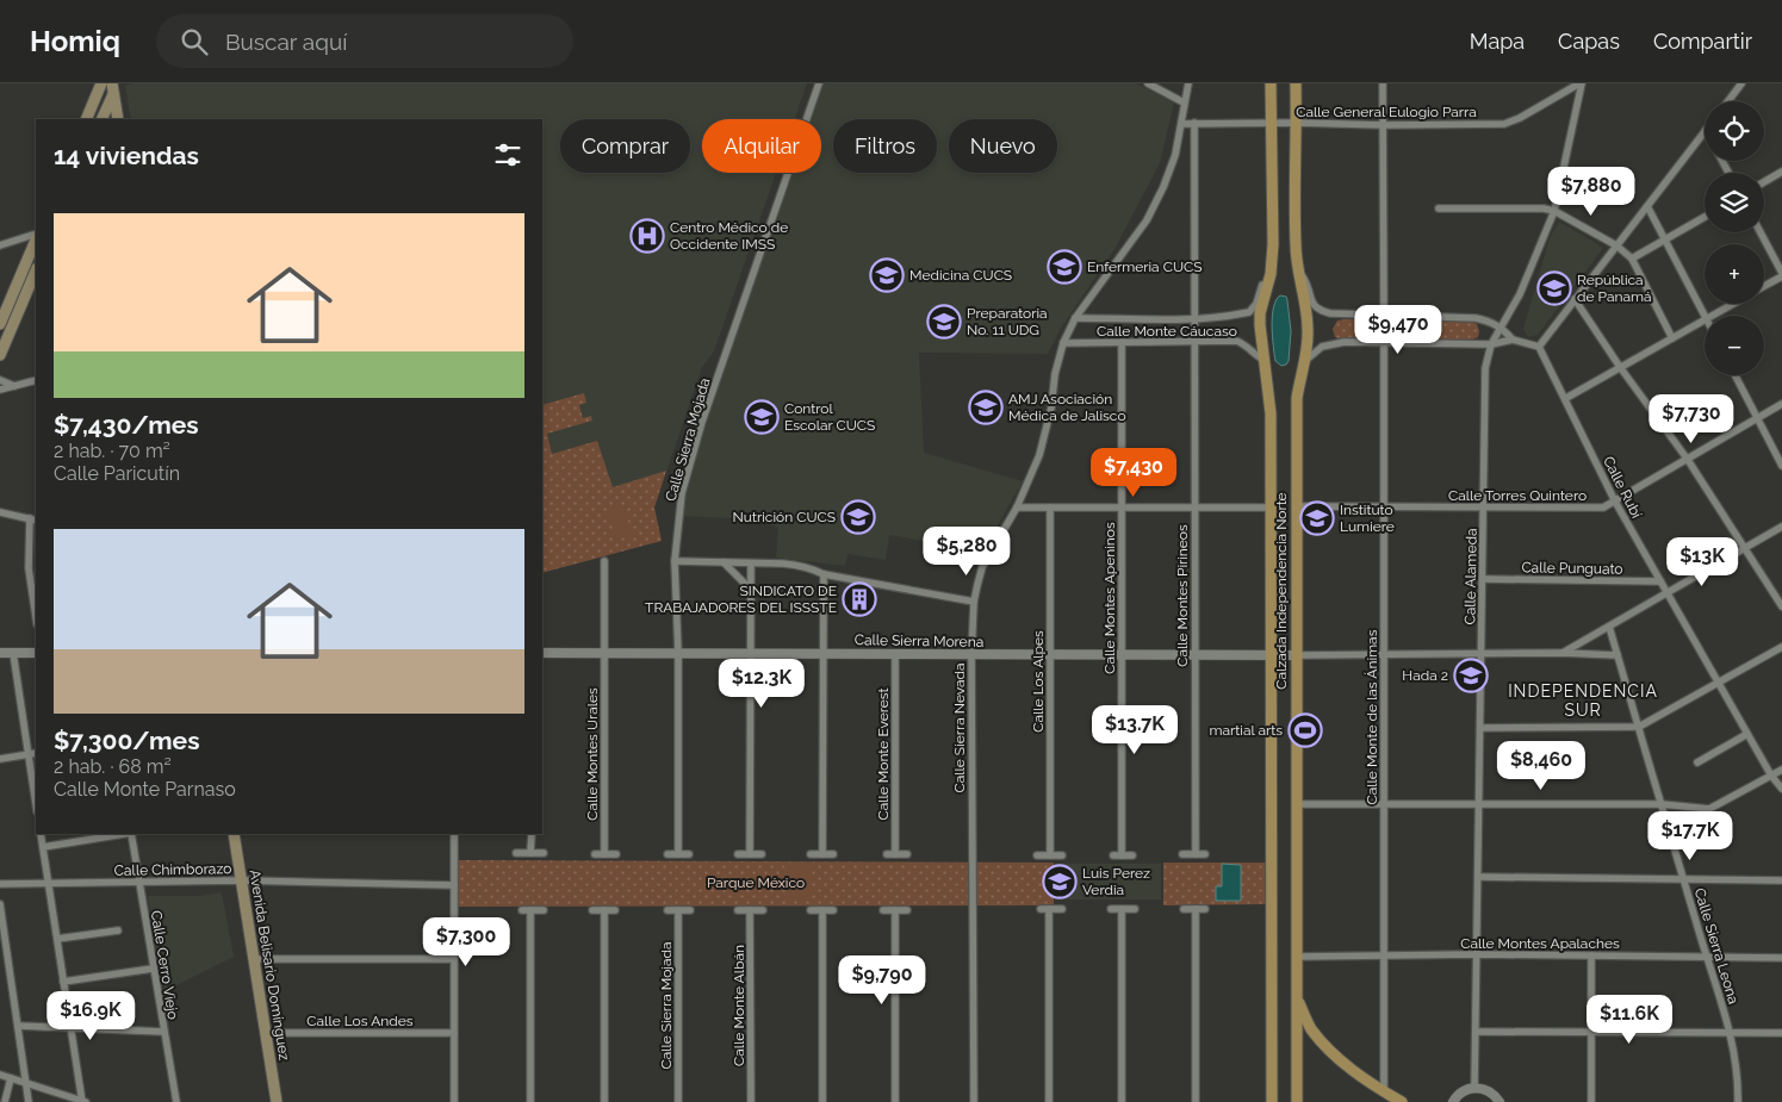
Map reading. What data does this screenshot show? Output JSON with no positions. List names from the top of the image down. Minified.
{"streets":{"main road":["Calzada Independencia Norte","Avenida Belisario Domínguez"],"street":["Calle General Eulogio Parra","Calle Monte Cáucaso","Calle Sierra Mojada","Calle Rubí","Calle Torres Quintero","Calle Punguato","Calle Alameda","Calle Montes Pirineos","Calle Montes Apeninos","Calle Sierra Morena","Calle Los Alpes","Calle Monte de las Ánimas","Calle Sierra Nevada","Calle Montes Urales","Calle Monte Everest","Calle Chimborazo","Calle Montes Apalaches","Calle Sierra Leona","Calle Cerro Viejo","Calle Monte Albán","Calle Los Andes"]},"crossings":[["Calle General Eulogio Parra","Calle Alameda"],["Calle General Eulogio Parra","Calzada Independencia Norte"],["Calle General Eulogio Parra","Calle Montes Pirineos"],["Calle General Eulogio Parra","Calle Sierra Nevada"],["Calle Monte Cáucaso","Calzada Independencia Norte"],["Calle Monte Cáucaso","Calle Montes Pirineos"],["Calle Monte Cáucaso","Calle Montes Apeninos"],["Calle Monte Cáucaso","Calle Sierra Nevada"],["Calle Sierra Mojada","Calle Sierra Morena"],["Calle Rubí","Calle Torres Quintero"],["Calle Rubí","Calle Punguato"],["Calle Torres Quintero","Calle Alameda"],["Calle Torres Quintero","Calzada Independencia Norte"],["Calle Torres Quintero","Calle Monte de las Ánimas"],["Calle Punguato","Calle Alameda"],["Calle Alameda","Calle Montes Apalaches"],["Calzada Independencia Norte","Calle Sierra Morena"],["Calzada Independencia Norte","Calle Montes Apalaches"],["Calle Montes Pirineos","Calle Sierra Morena"],["Calle Montes Apeninos","Calle Sierra Morena"],["Calle Sierra Morena","Calle Los Alpes"],["Calle Sierra Morena","Calle Sierra Nevada"],["Calle Sierra Morena","Calle Montes Urales"],["Calle Sierra Morena","Calle Monte Everest"],["Calle Monte de las Ánimas","Calle Montes Apalaches"],["Calle Chimborazo","Calle Cerro Viejo"],["Calle Chimborazo","Avenida Belisario Domínguez"],["Calle Montes Apalaches","Calle Sierra Leona"],["Avenida Belisario Domínguez","Calle Los Andes"]],"districts":["INDEPENDENCIA SUR"],"parks":["Parque México"],"places":{"hospital":["Centro Médico de Occidente IMSS"],"school or university":["Enfermeria CUCS","Medicina CUCS","República de Panamá","Preparatoria No. 11 UDG","AMJ Asociación Médica de Jalisco","Control Escolar CUCS","Nutrición CUCS","Instituto Lumiere","Hada 2","Luis Perez Verdia"],"building":["SINDICATO DE TRABAJADORES DEL ISSSTE"],"sports":["martial arts"]},"page":{"header":"Homiq","search":"Buscar aquí","nav":["Mapa","Capas","Compartir"],"map_buttons":["+","−"],"chip":["Comprar","Alquilar","Filtros","Nuevo"],"heading":"14 viviendas","price":["$7,880","$9,470","$7,730","$7,430","$5,280","$13K","$12.3K","$13.7K","$8,460","$17.7K","$7,300","$9,790","$16.9K","$11.6K"],"list":[{"name":"$7,430/mes","note":"2 hab. · 70 m² · Calle Paricutín"},{"name":"$7,300/mes","note":"2 hab. · 68 m² · Calle Monte Parnaso"}]}}
